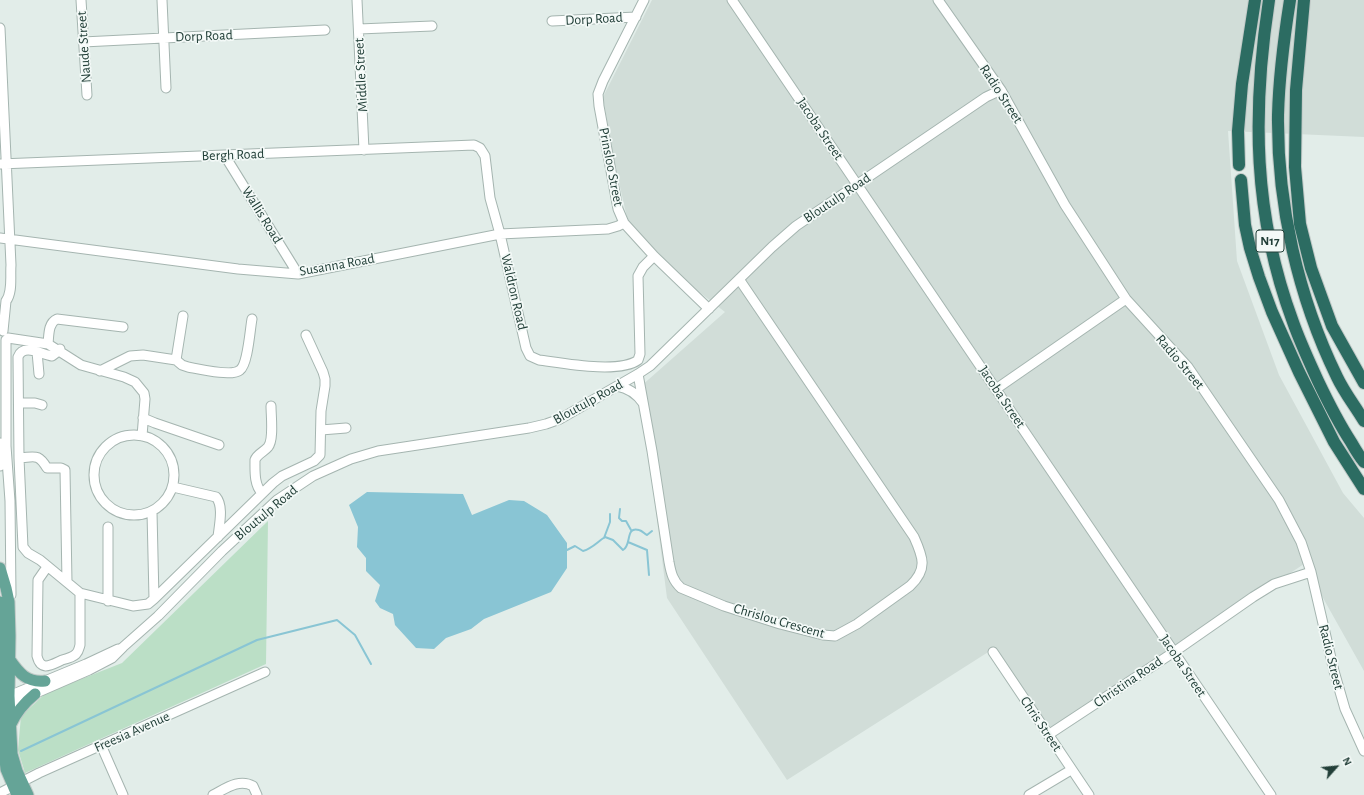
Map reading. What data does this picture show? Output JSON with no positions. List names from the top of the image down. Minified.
{"streets":{"highway":["N17"],"street":["Dorp Road","Naude Street","Middle Street","Radio Street","Jacoba Street","Bergh Road","Prinsloo Street","Bloutulp Road","Wallis Road","Susanna Road","Waldron Road","Chrislou Crescent","Christina Road","Chris Street","Freesia Avenue"]},"crossings":[["Dorp Road","Naude Street"],["Dorp Road","Prinsloo Street"],["Middle Street","Bergh Road"],["Radio Street","Bloutulp Road"],["Radio Street","Christina Road"],["Jacoba Street","Bloutulp Road"],["Jacoba Street","Christina Road"],["Bergh Road","Wallis Road"],["Bergh Road","Waldron Road"],["Prinsloo Street","Bloutulp Road"],["Prinsloo Street","Susanna Road"],["Prinsloo Street","Waldron Road"],["Bloutulp Road","Chrislou Crescent"],["Wallis Road","Susanna Road"],["Susanna Road","Waldron Road"],["Christina Road","Chris Street"]],"north":"top right"}
